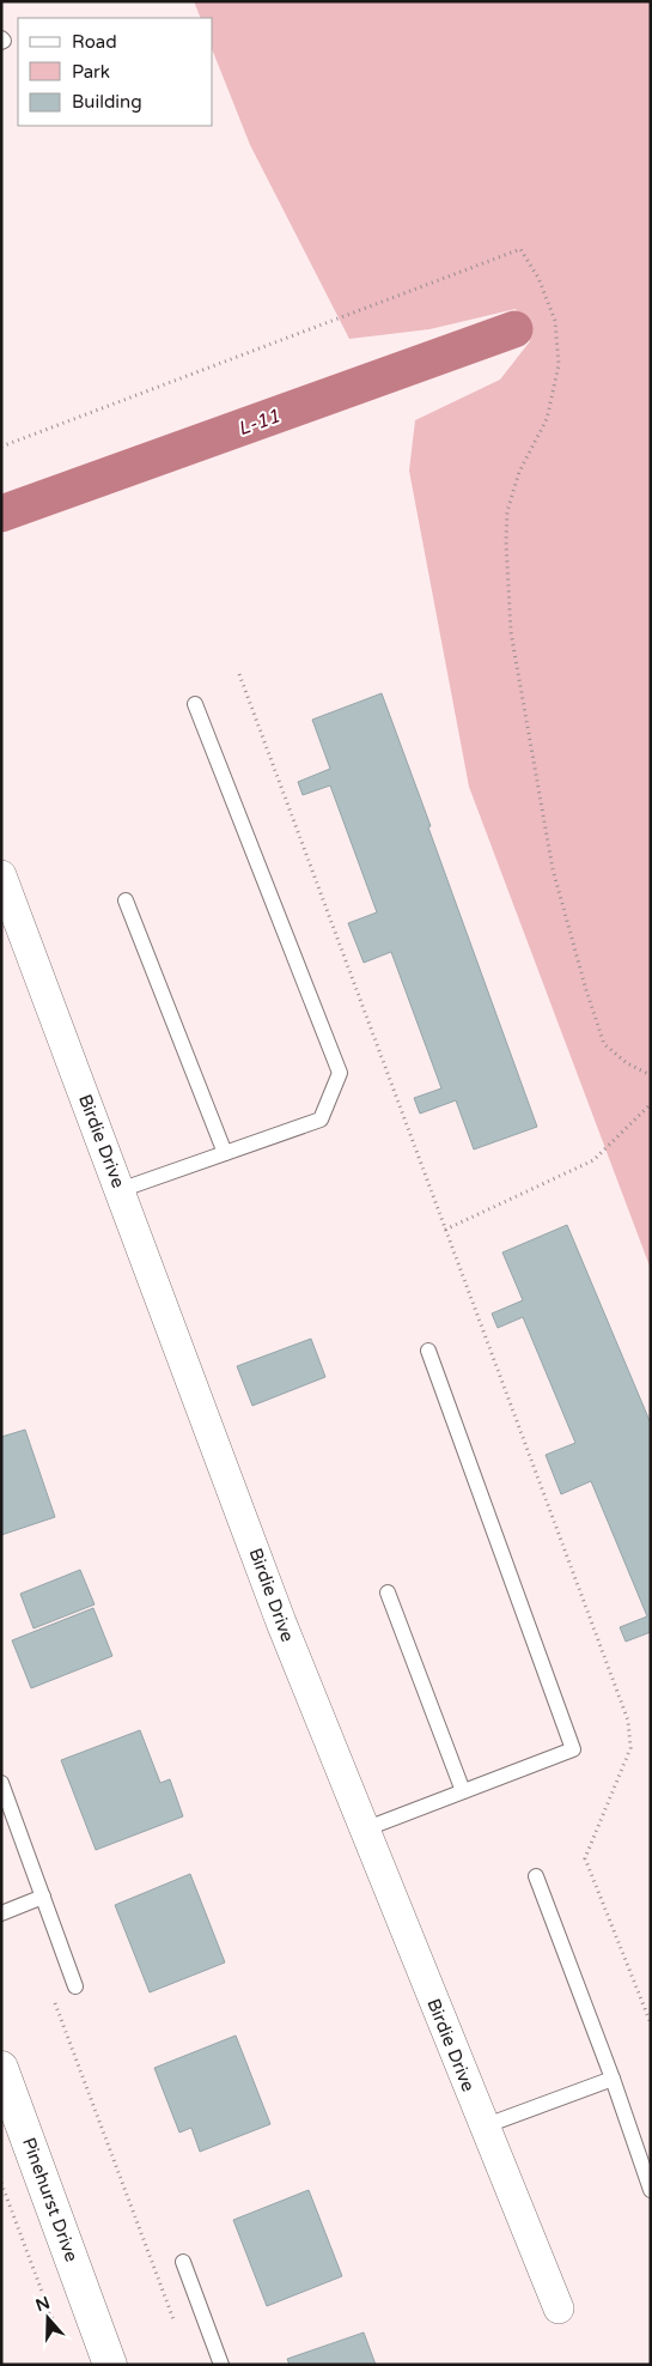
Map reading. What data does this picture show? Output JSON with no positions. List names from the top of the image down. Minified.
{"streets":{"street":["Birdie Drive","Pinehurst Drive"]},"water":["L-11"],"legend":["Road","Park","Building"],"north":"top"}
